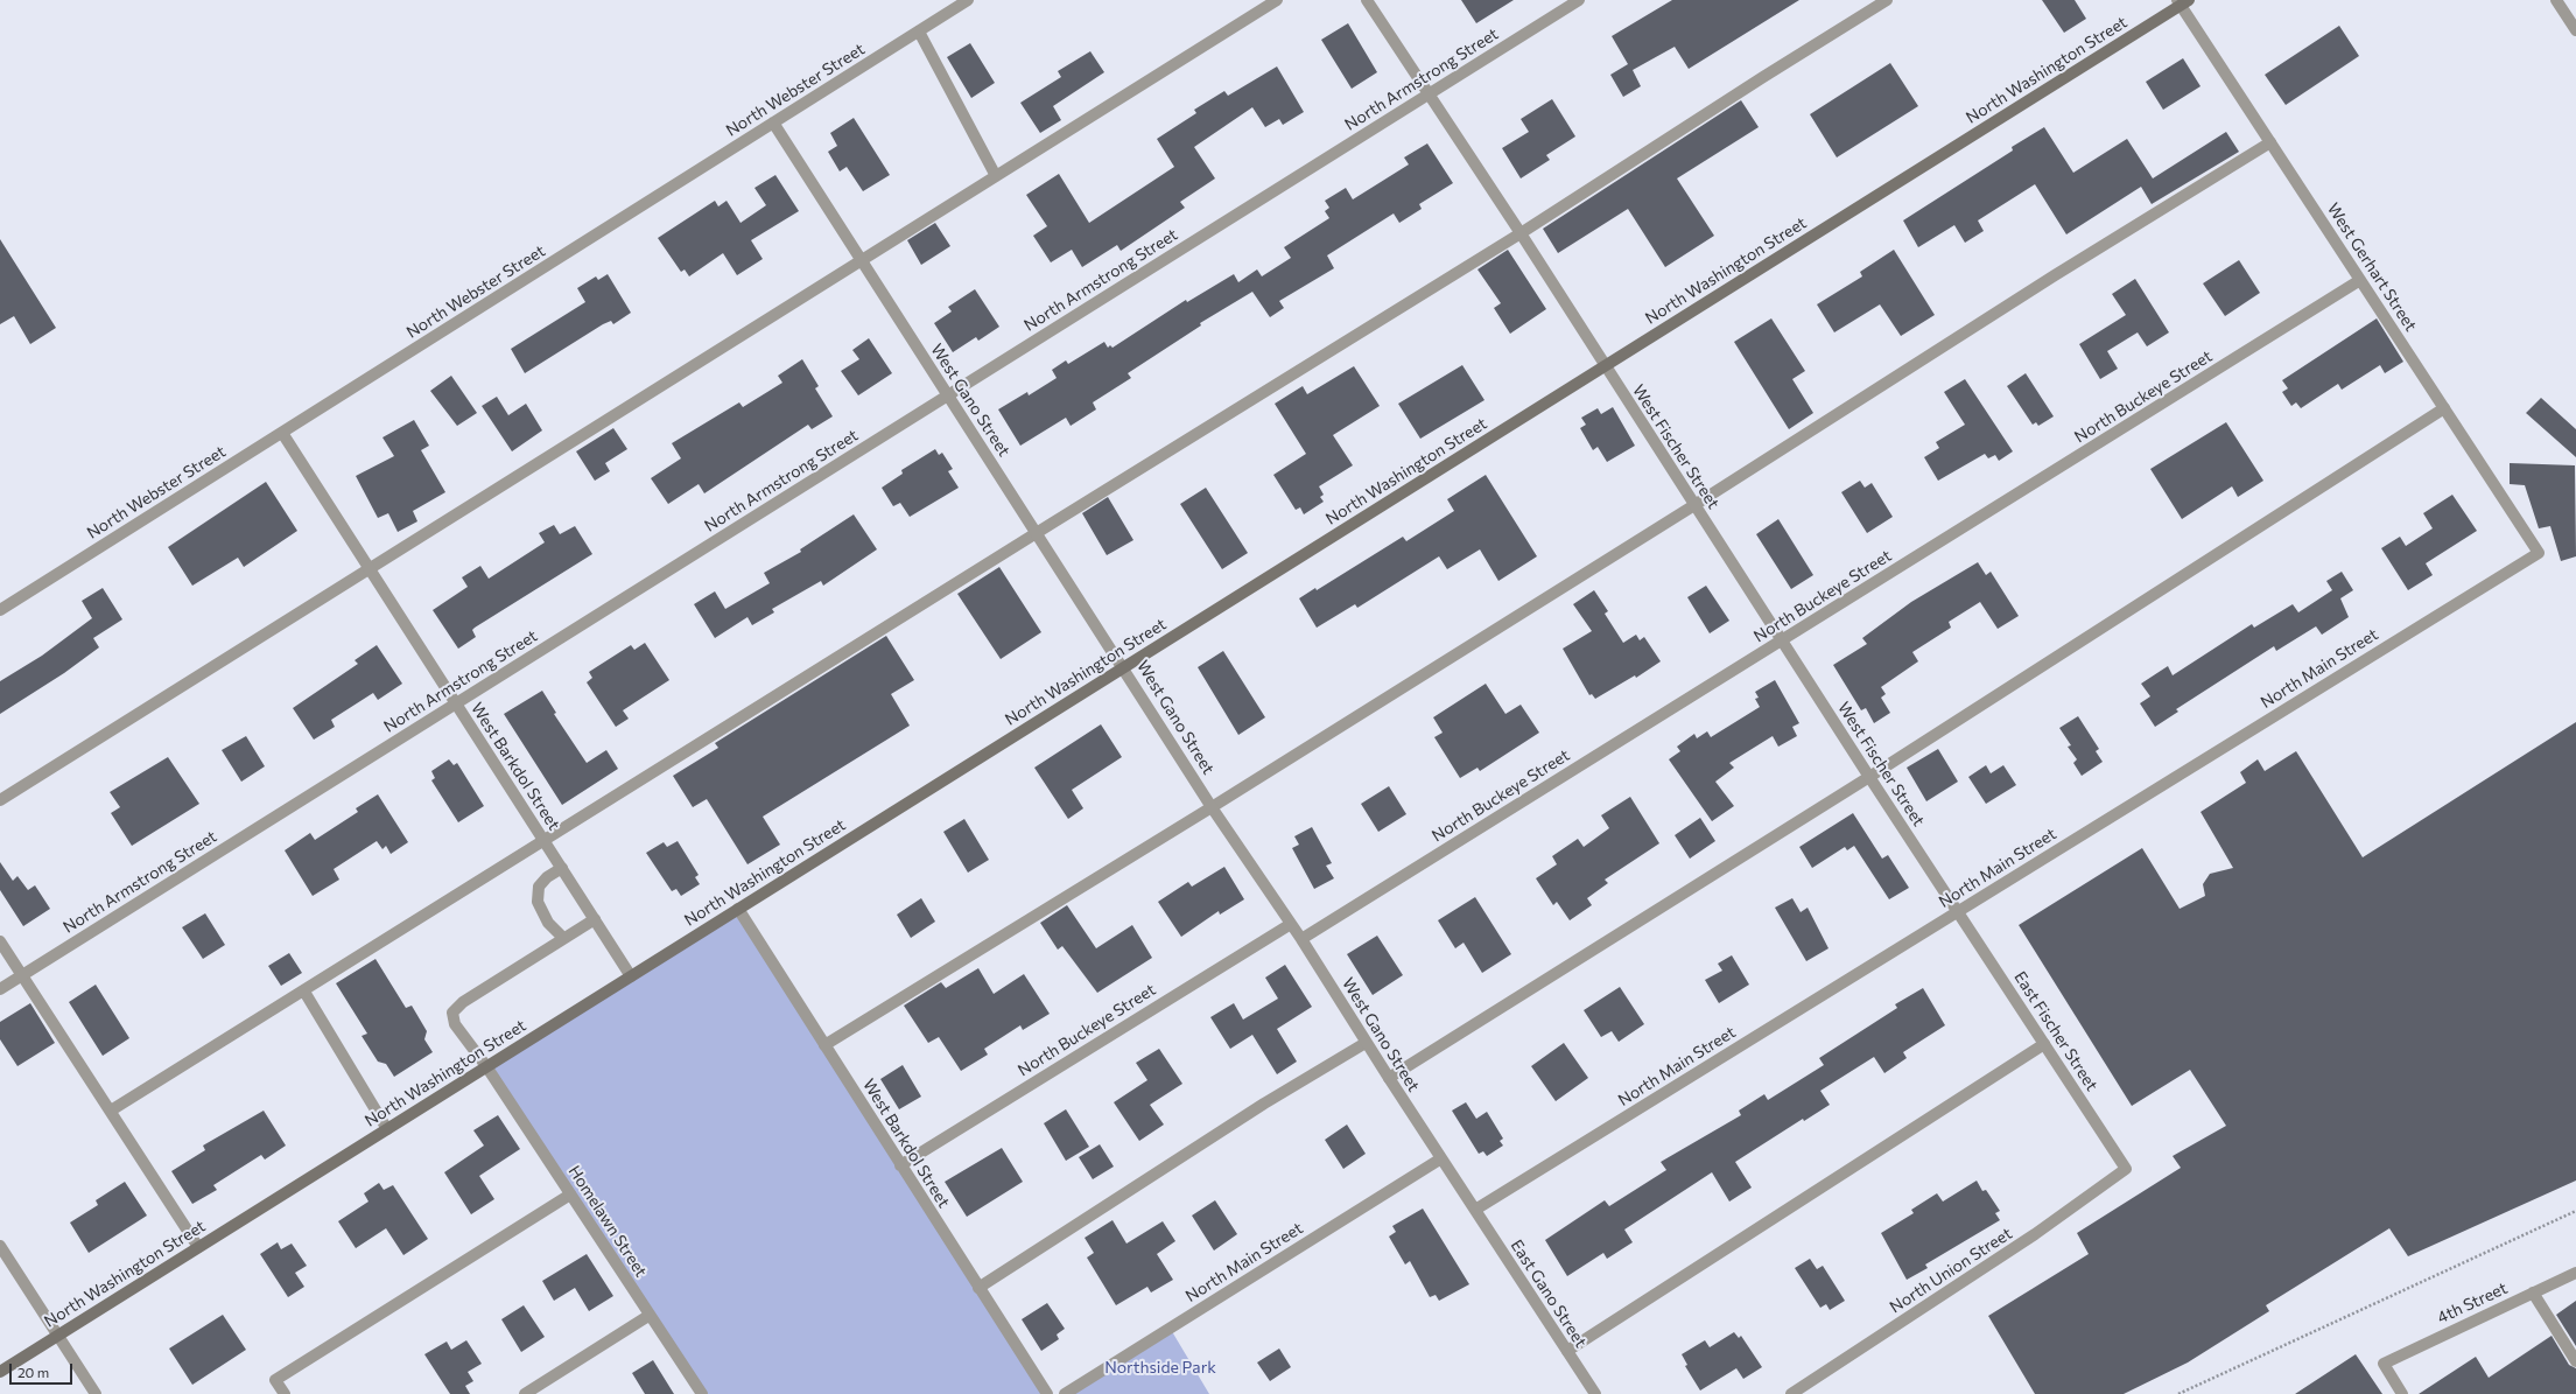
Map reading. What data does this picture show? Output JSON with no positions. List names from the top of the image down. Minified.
{"streets":{"main road":["North Washington Street"],"street":["North Armstrong Street","North Webster Street","West Gerhart Street","North Buckeye Street","West Gano Street","West Fischer Street","North Main Street","West Barkdol Street","East Fischer Street","Homelawn Street","North Union Street","East Gano Street","4th Street"]},"crossings":[["North Washington Street","West Gerhart Street"],["North Washington Street","West Gano Street"],["North Washington Street","West Fischer Street"],["North Washington Street","West Barkdol Street"],["North Washington Street","Homelawn Street"],["North Armstrong Street","West Gano Street"],["North Armstrong Street","West Fischer Street"],["North Armstrong Street","West Barkdol Street"],["North Webster Street","West Gano Street"],["North Webster Street","West Barkdol Street"],["West Gerhart Street","North Buckeye Street"],["West Gerhart Street","North Main Street"],["North Buckeye Street","West Gano Street"],["North Buckeye Street","West Fischer Street"],["North Buckeye Street","West Barkdol Street"],["West Gano Street","North Main Street"],["West Gano Street","East Gano Street"],["West Fischer Street","North Main Street"],["West Fischer Street","East Fischer Street"],["North Main Street","East Fischer Street"],["North Main Street","East Gano Street"],["East Fischer Street","North Union Street"]],"parks":["Northside Park"],"scale_bar":"20 m"}
